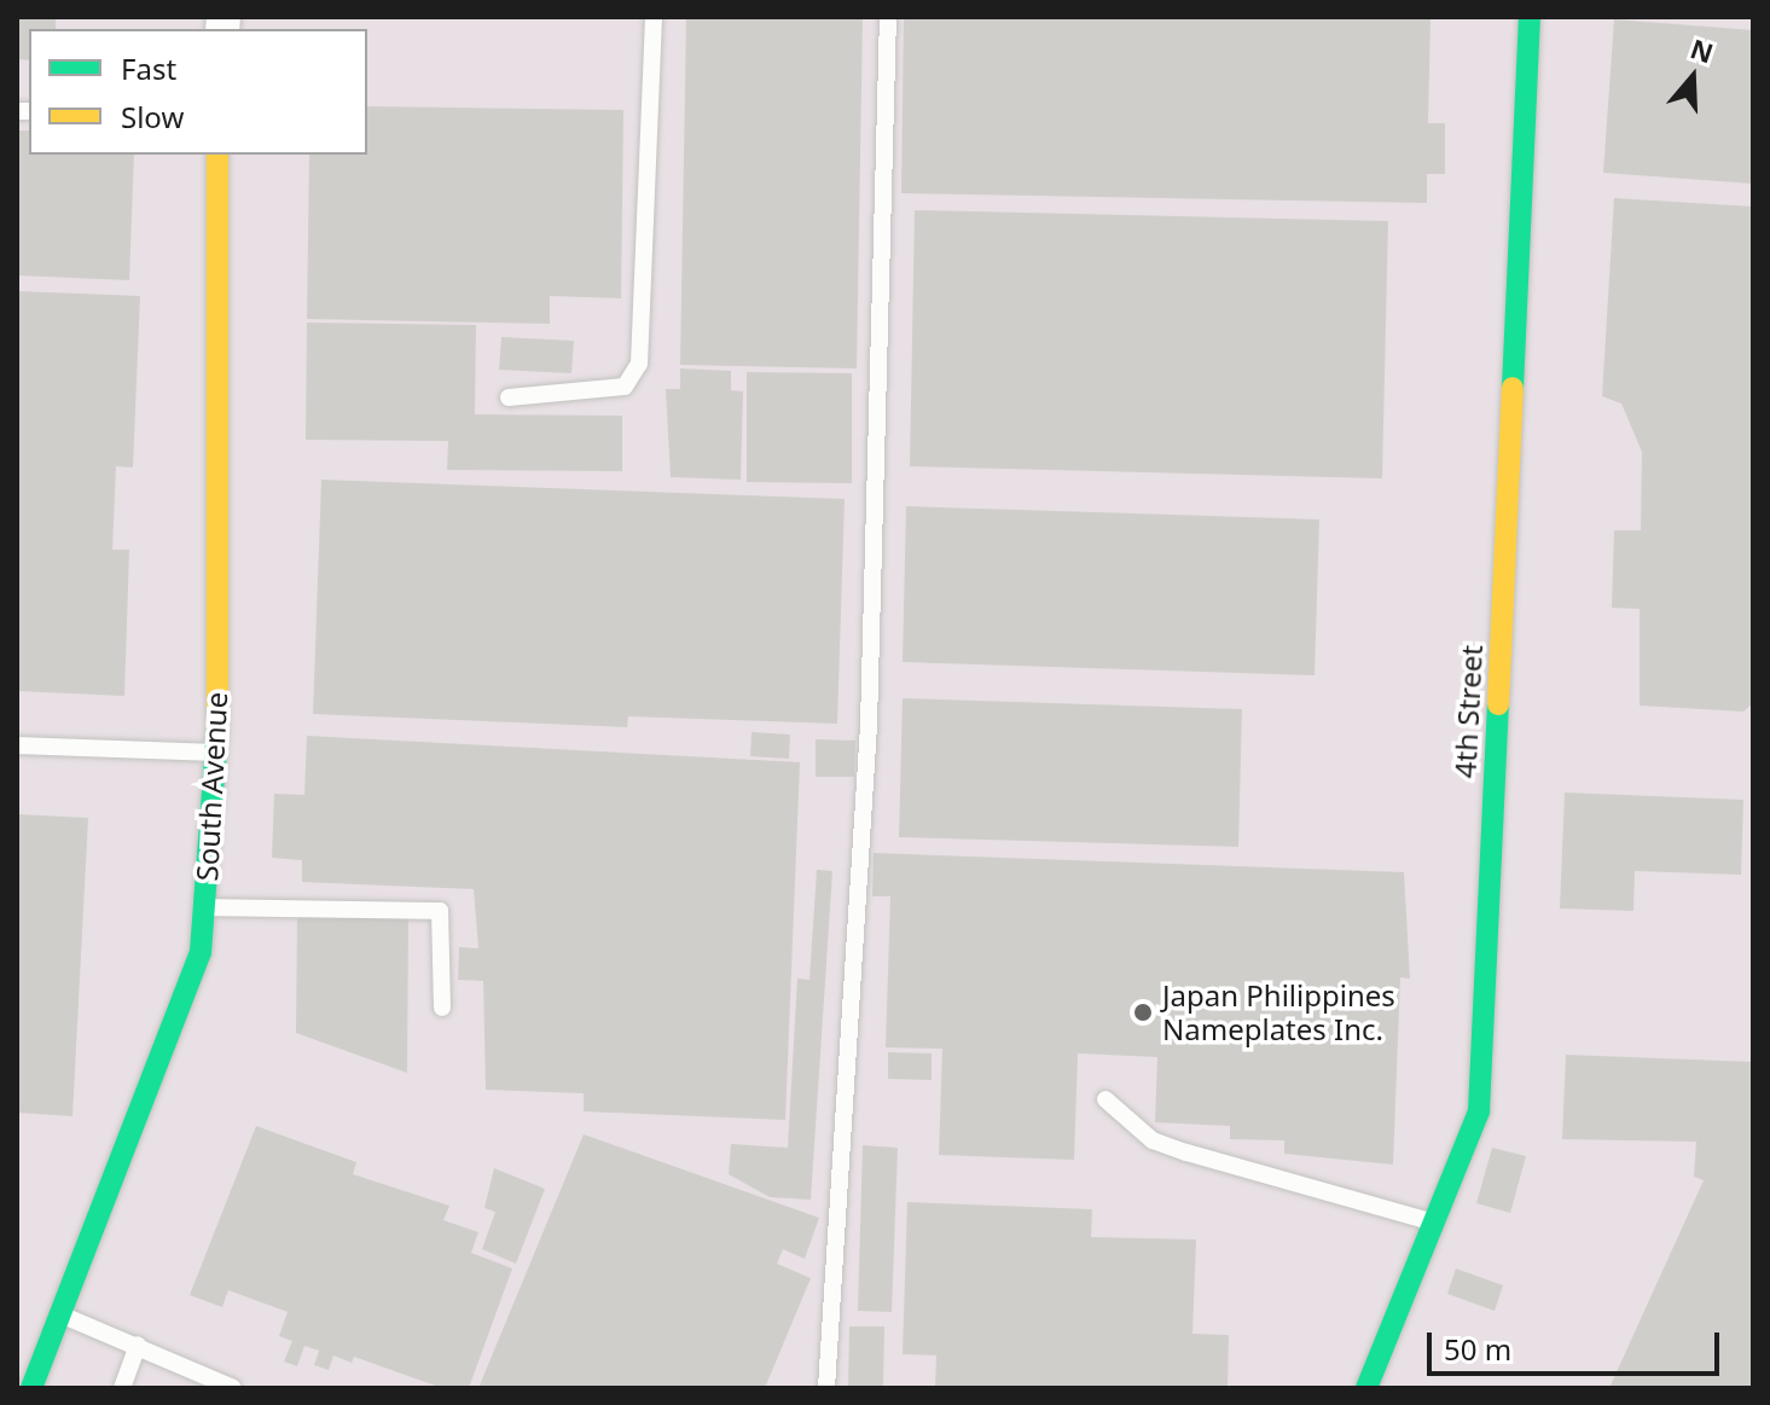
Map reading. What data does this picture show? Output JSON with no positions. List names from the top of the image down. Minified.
{"streets":{"street":["4th Street","South Avenue"]},"places":["Japan Philippines Nameplates Inc."],"legend":["Fast","Slow"],"scale_bar":"50 m","north":"top"}
